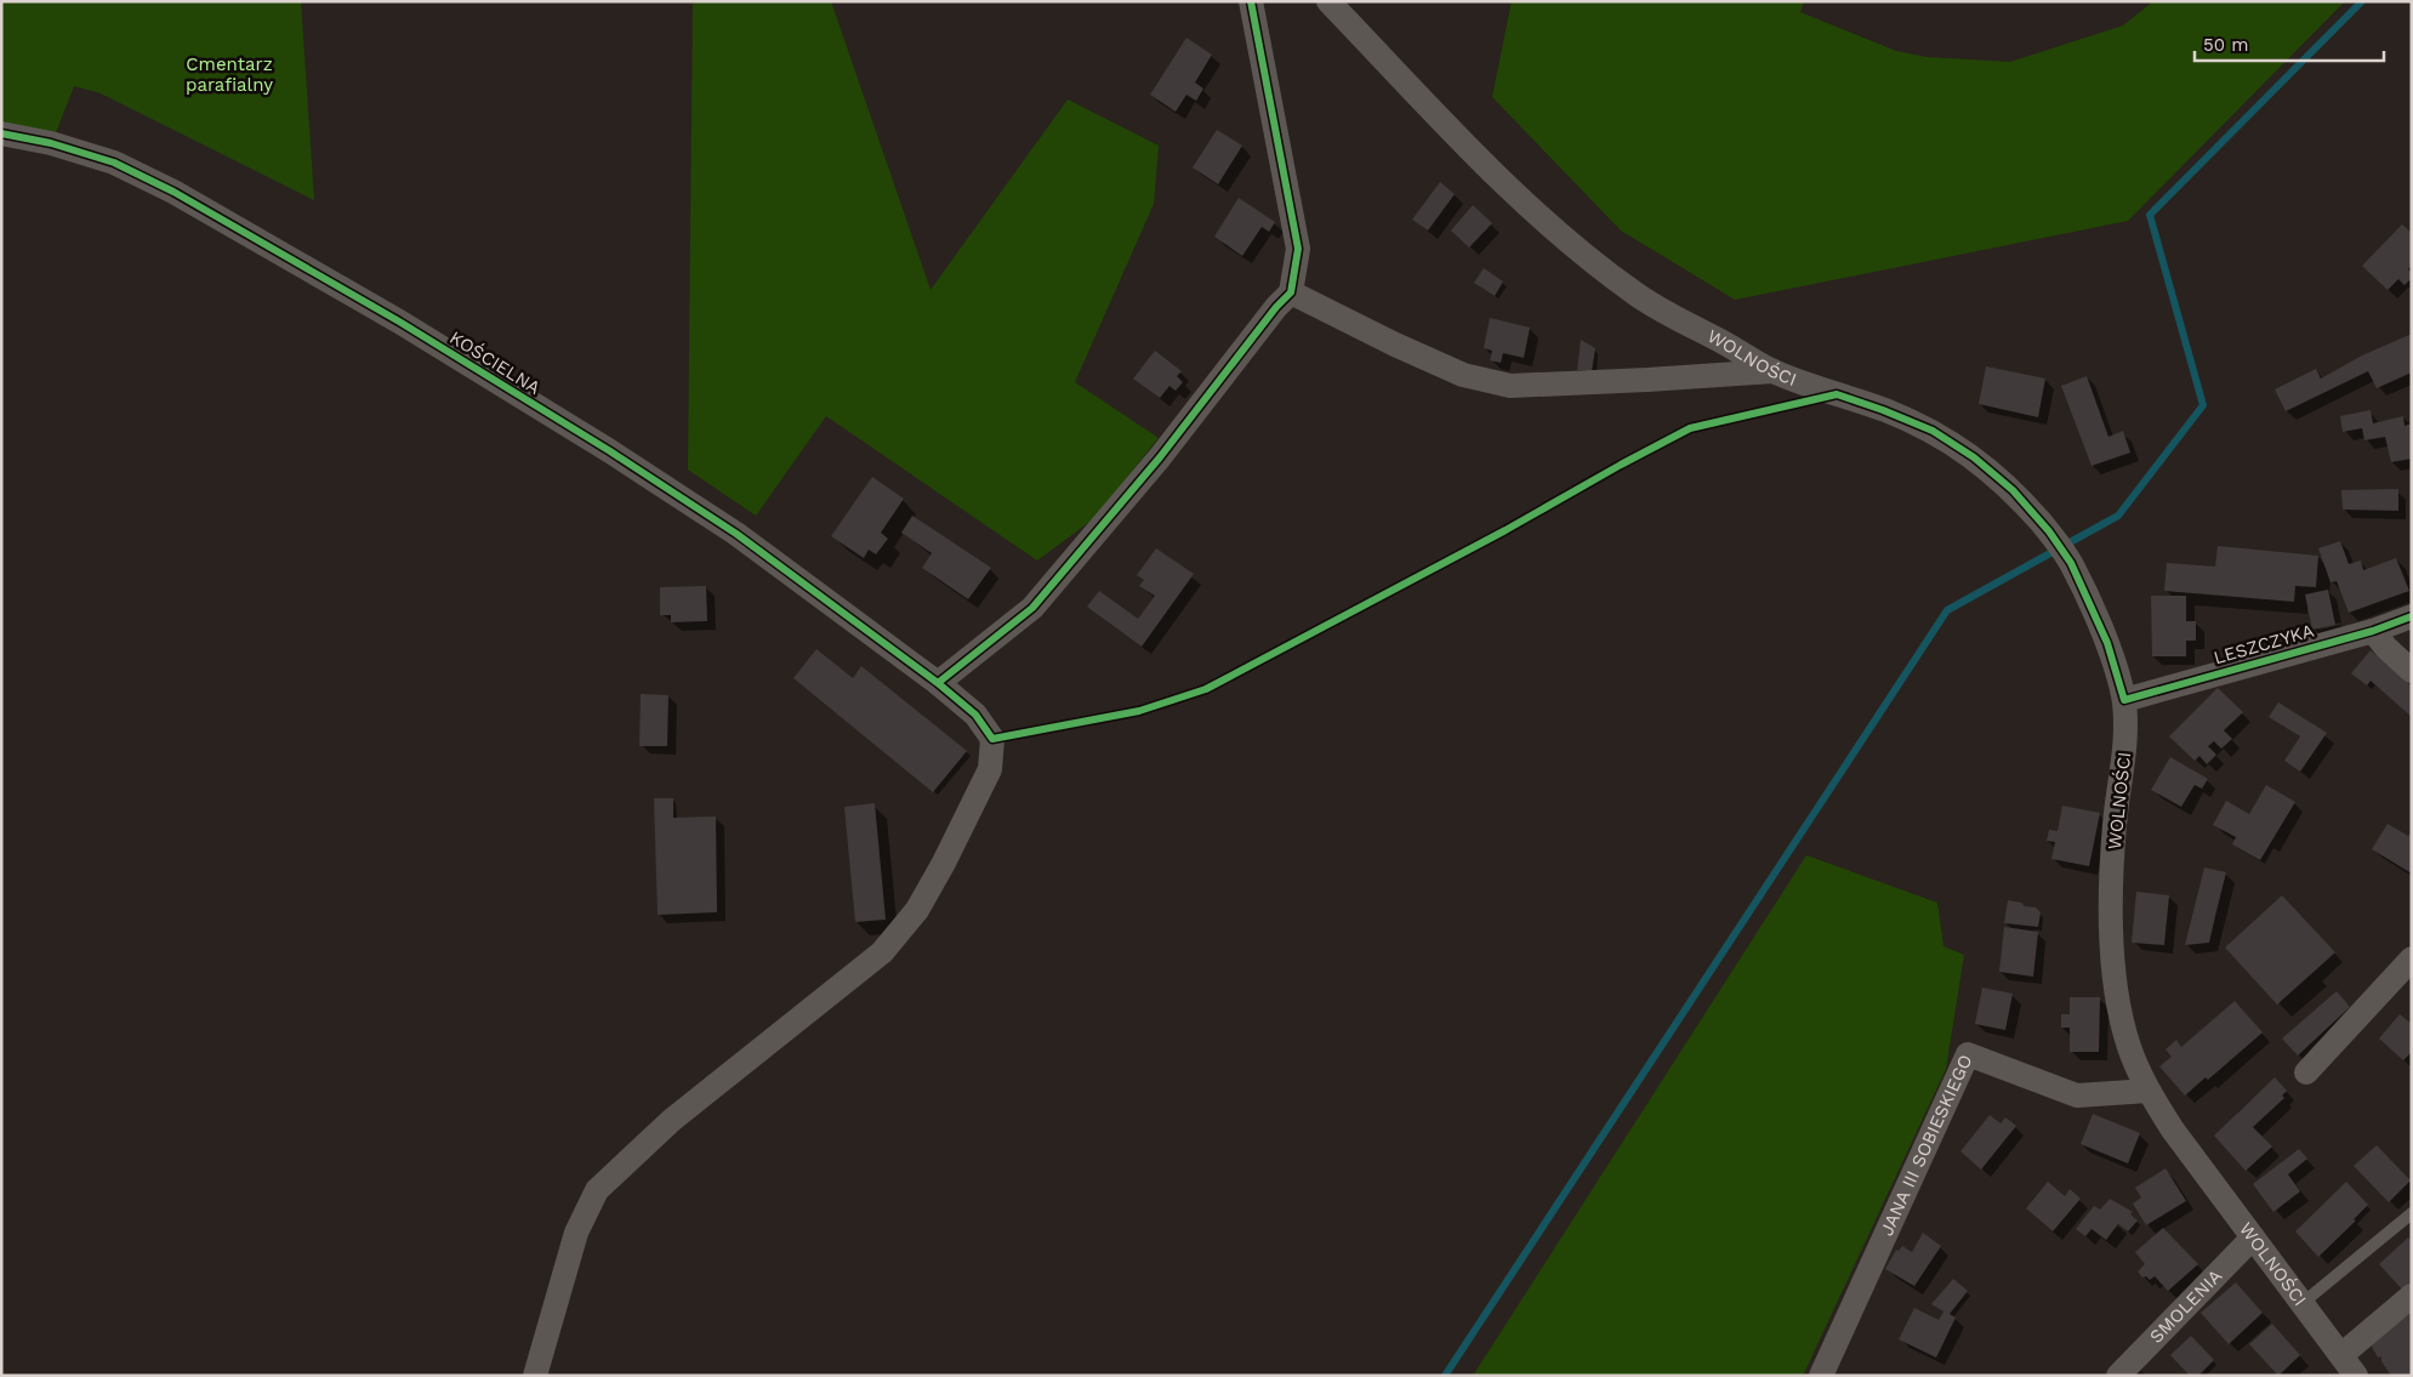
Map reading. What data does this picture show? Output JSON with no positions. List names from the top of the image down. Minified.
{"streets":{"street":["WOLNOŚCI","KOŚCIELNA","LESZCZYKA","JANA III SOBIESKIEGO","SMOLENIA"]},"crossings":[["WOLNOŚCI","LESZCZYKA"],["WOLNOŚCI","JANA III SOBIESKIEGO"],["WOLNOŚCI","SMOLENIA"]],"parks":["Cmentarz parafialny"],"scale_bar":"50 m"}
